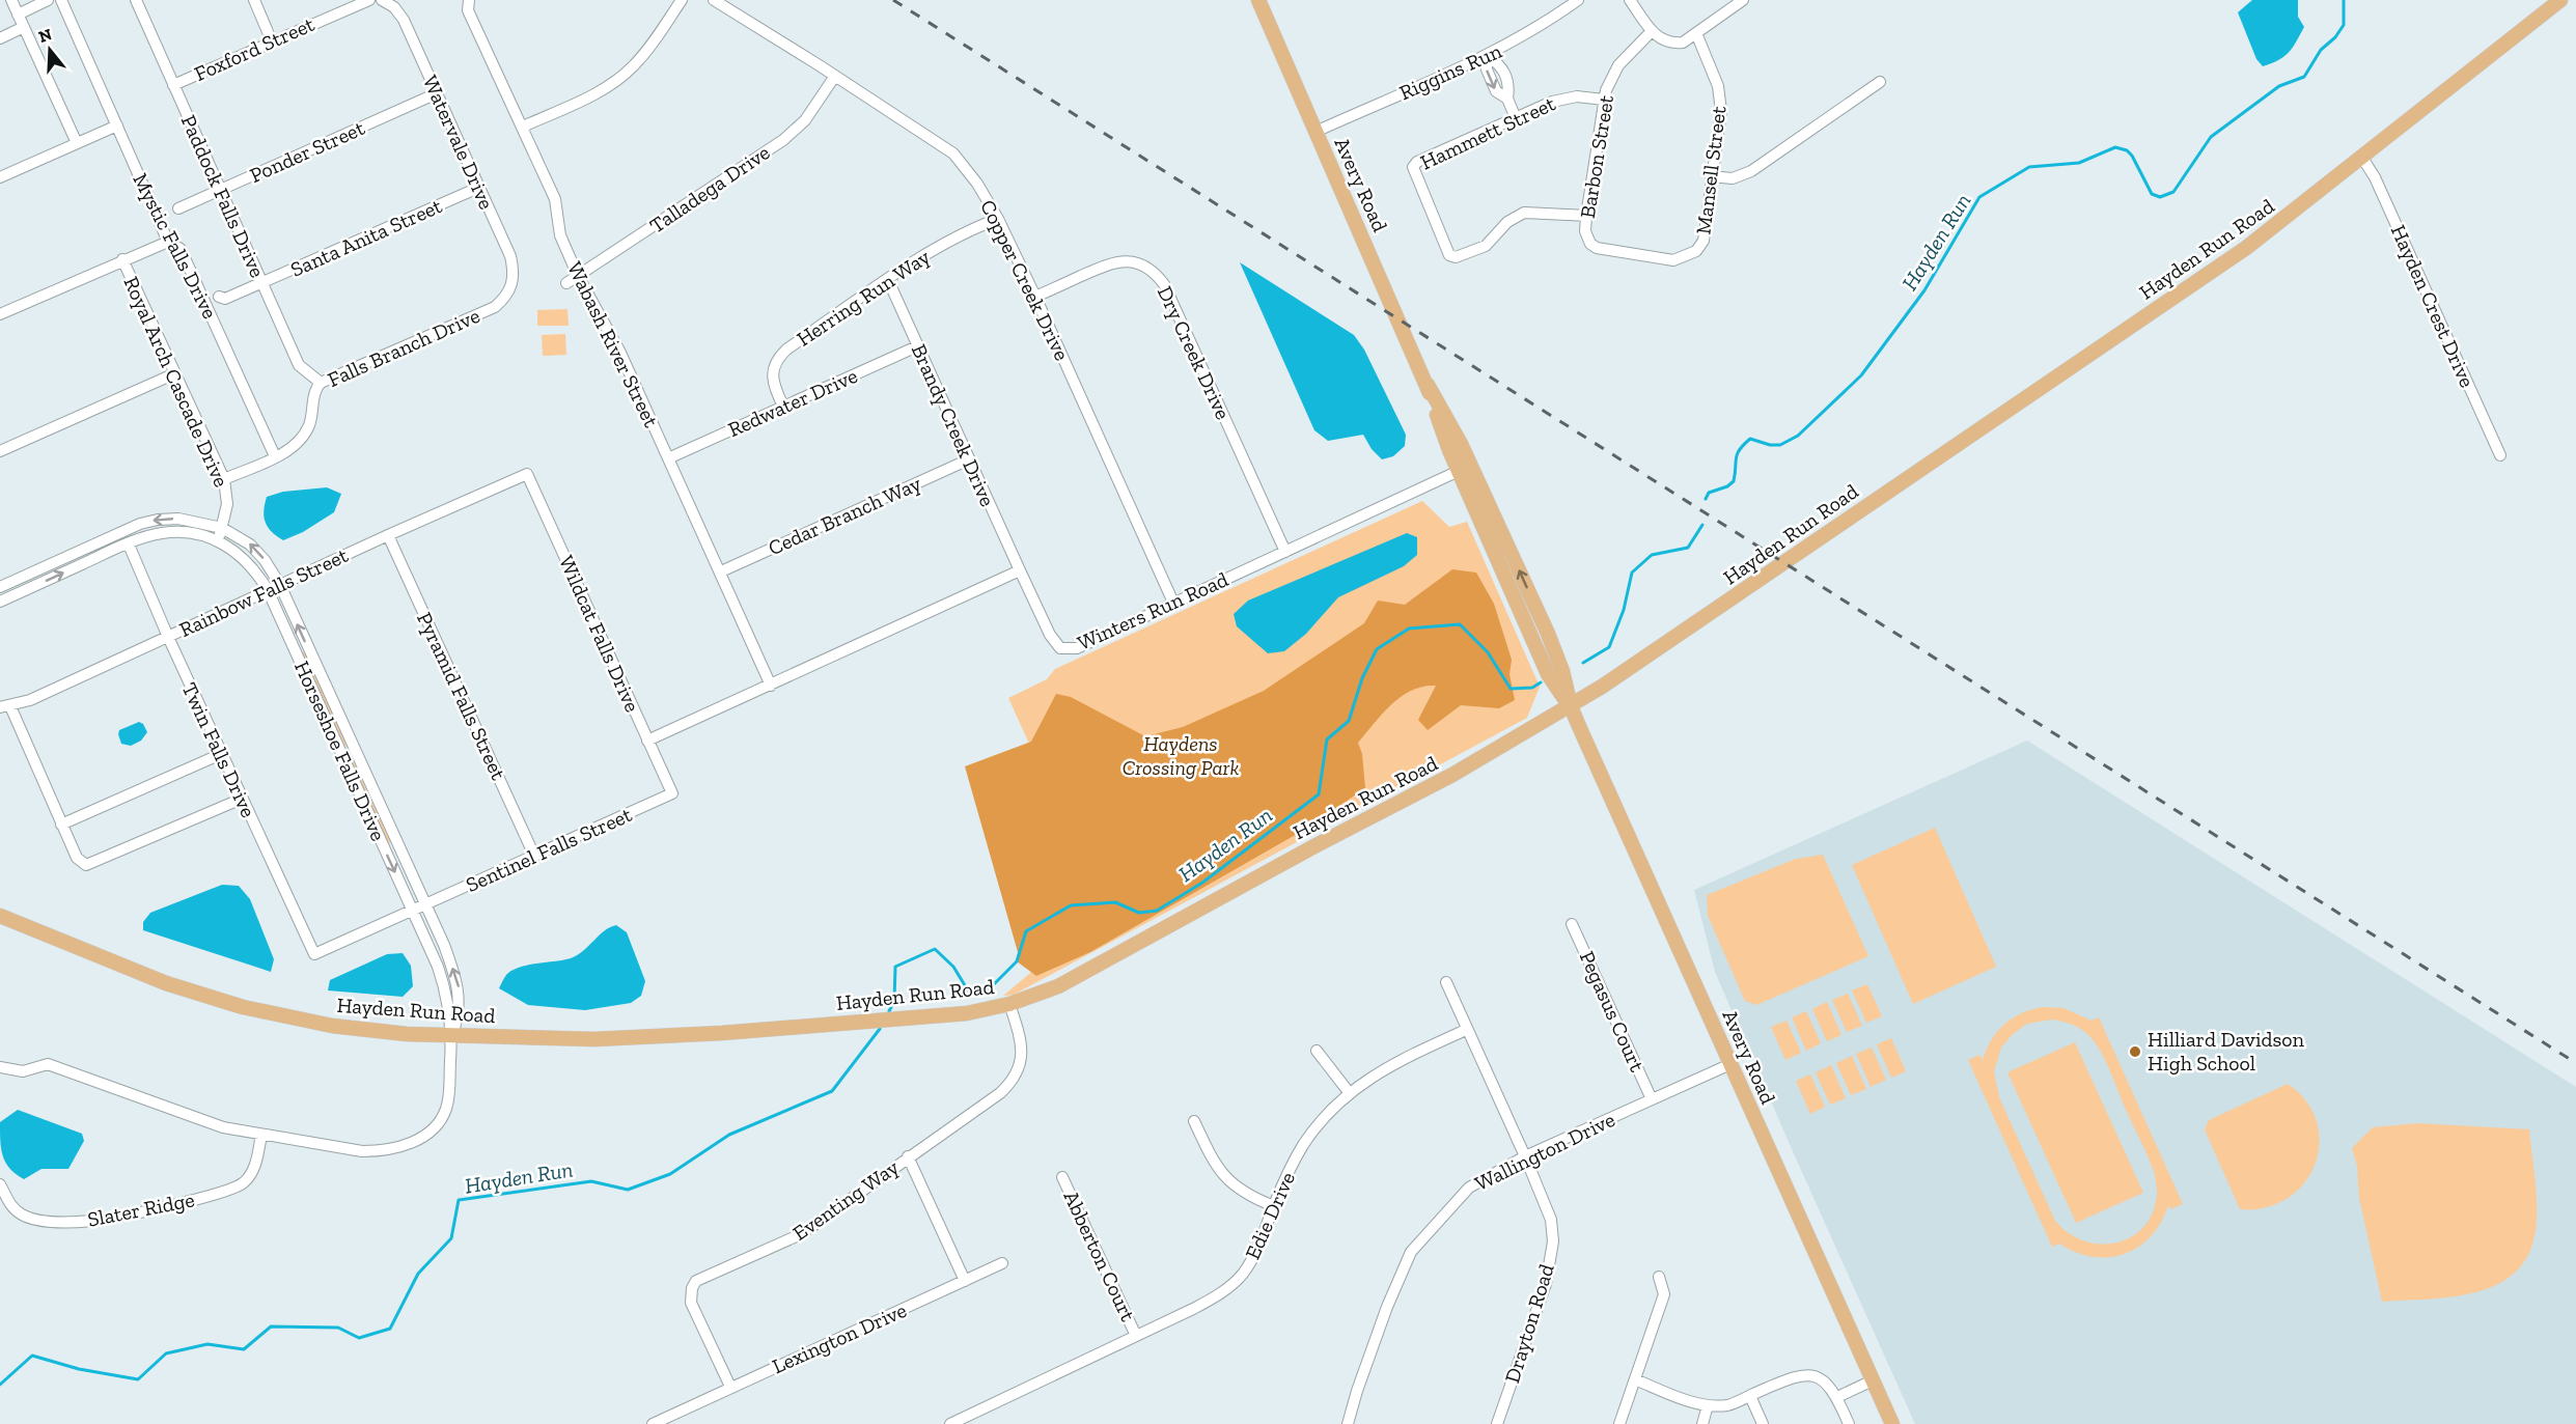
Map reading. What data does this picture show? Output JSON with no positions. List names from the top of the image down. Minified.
{"streets":{"main road":["Avery Road","Hayden Run Road"],"street":["Foxford Street","Riggins Run","Hammett Street","Watervale Drive","Ponder Street","Barbon Street","Mansell Street","Talladega Drive","Paddock Falls Drive","Santa Anita Street","Mystic Falls Drive","Copper Creek Drive","Herring Run Way","Hayden Crest Drive","Wabash River Street","Falls Branch Drive","Dry Creek Drive","Royal Arch Cascade Drive","Redwater Drive","Brandy Creek Drive","Cedar Branch Way","Rainbow Falls Street","Winters Run Road","Wildcat Falls Drive","Pyramid Falls Street","Twin Falls Drive","Horseshoe Falls Drive","Sentinel Falls Street","Pegasus Court","Wallington Drive","Eventing Way","Slater Ridge","Edie Drive","Abberton Court","Drayton Road","Lexington Drive"]},"crossings":[["Foxford Street","Paddock Falls Drive"],["Riggins Run","Avery Road"],["Hammett Street","Barbon Street"],["Watervale Drive","Ponder Street"],["Watervale Drive","Santa Anita Street"],["Watervale Drive","Falls Branch Drive"],["Ponder Street","Paddock Falls Drive"],["Barbon Street","Mansell Street"],["Avery Road","Hayden Run Road"],["Avery Road","Winters Run Road"],["Avery Road","Wallington Drive"],["Talladega Drive","Copper Creek Drive"],["Talladega Drive","Wabash River Street"],["Paddock Falls Drive","Santa Anita Street"],["Paddock Falls Drive","Falls Branch Drive"],["Mystic Falls Drive","Falls Branch Drive"],["Hayden Run Road","Hayden Crest Drive"],["Hayden Run Road","Horseshoe Falls Drive"],["Hayden Run Road","Eventing Way"],["Copper Creek Drive","Herring Run Way"],["Copper Creek Drive","Dry Creek Drive"],["Copper Creek Drive","Winters Run Road"],["Herring Run Way","Redwater Drive"],["Herring Run Way","Brandy Creek Drive"],["Wabash River Street","Redwater Drive"],["Wabash River Street","Cedar Branch Way"],["Falls Branch Drive","Royal Arch Cascade Drive"],["Dry Creek Drive","Winters Run Road"],["Royal Arch Cascade Drive","Horseshoe Falls Drive"],["Redwater Drive","Brandy Creek Drive"],["Brandy Creek Drive","Cedar Branch Way"],["Brandy Creek Drive","Winters Run Road"],["Rainbow Falls Street","Wildcat Falls Drive"],["Rainbow Falls Street","Pyramid Falls Street"],["Rainbow Falls Street","Twin Falls Drive"],["Rainbow Falls Street","Horseshoe Falls Drive"],["Wildcat Falls Drive","Sentinel Falls Street"],["Pyramid Falls Street","Sentinel Falls Street"],["Twin Falls Drive","Sentinel Falls Street"],["Horseshoe Falls Drive","Sentinel Falls Street"],["Pegasus Court","Wallington Drive"],["Wallington Drive","Drayton Road"],["Eventing Way","Lexington Drive"],["Edie Drive","Abberton Court"],["Edie Drive","Drayton Road"]],"water":["Hayden Run"],"parks":["Haydens Crossing Park"],"places":["Hilliard Davidson High School"],"north":"top"}
